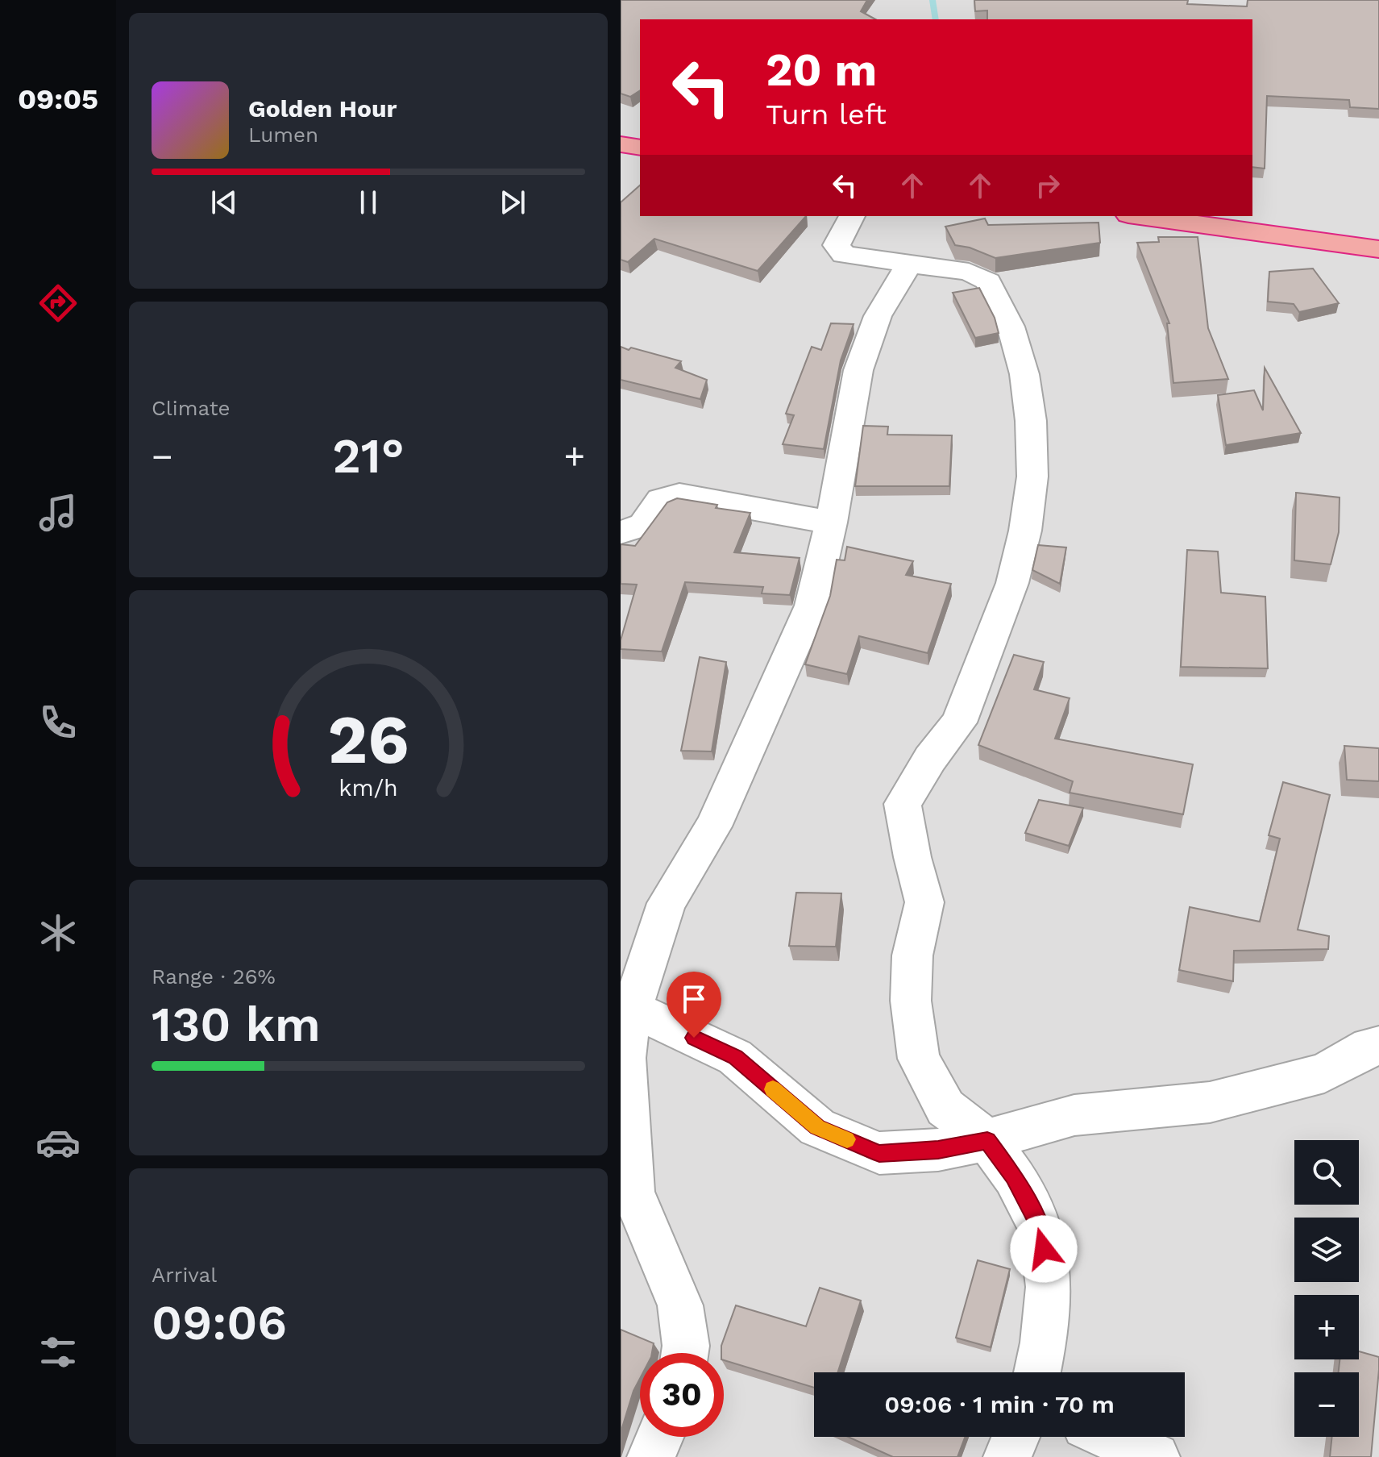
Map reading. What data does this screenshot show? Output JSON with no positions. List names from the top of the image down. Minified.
{"page":{"tabs":"09:05","turn":["20 m","Turn left"],"song":["Golden Hour","Lumen"],"tile":["Climate",["Range · 26%","130 km"],["Arrival","09:06"]],"heat":["−","21°","+"],"map_buttons":["+","−"],"limit":"30","trip":"09:06 · 1 min · 70 m","gauge":["26","km/h"]}}
